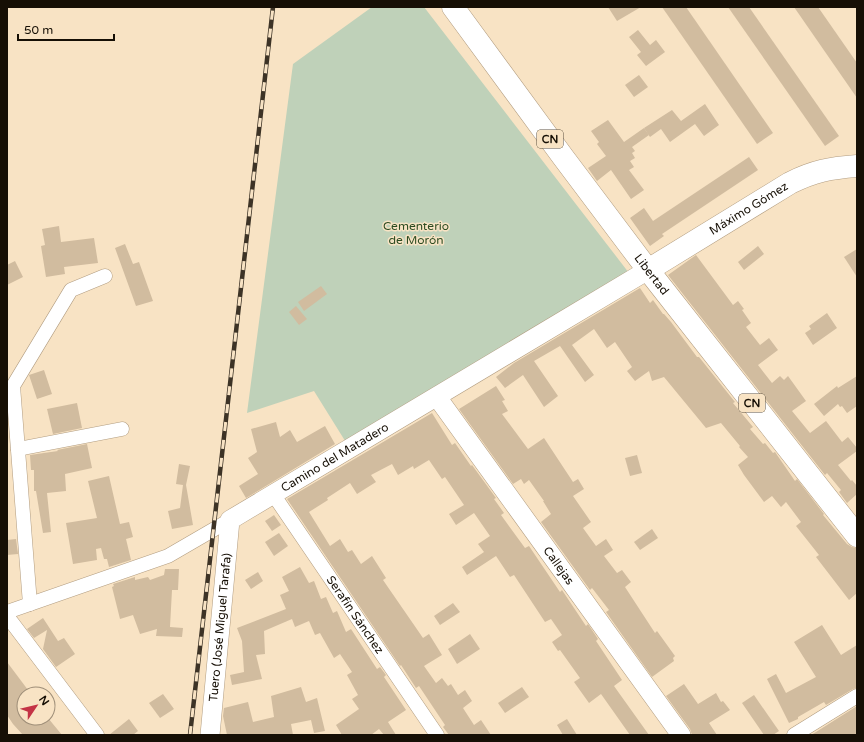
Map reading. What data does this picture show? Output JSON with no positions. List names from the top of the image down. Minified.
{"streets":{"main road":["CN","Máximo Gómez","Libertad","Camino del Matadero","Callejas","Tuero (José Miguel Tarafa)"],"street":["Serafín Sánchez"]},"crossings":[["Máximo Gómez","Libertad"],["Máximo Gómez","Camino del Matadero"],["Libertad","Camino del Matadero"],["Camino del Matadero","Callejas"],["Camino del Matadero","Serafín Sánchez"],["Camino del Matadero","Tuero (José Miguel Tarafa)"]],"parks":["Cementerio de Morón"],"scale_bar":"50 m","north":"top right"}
